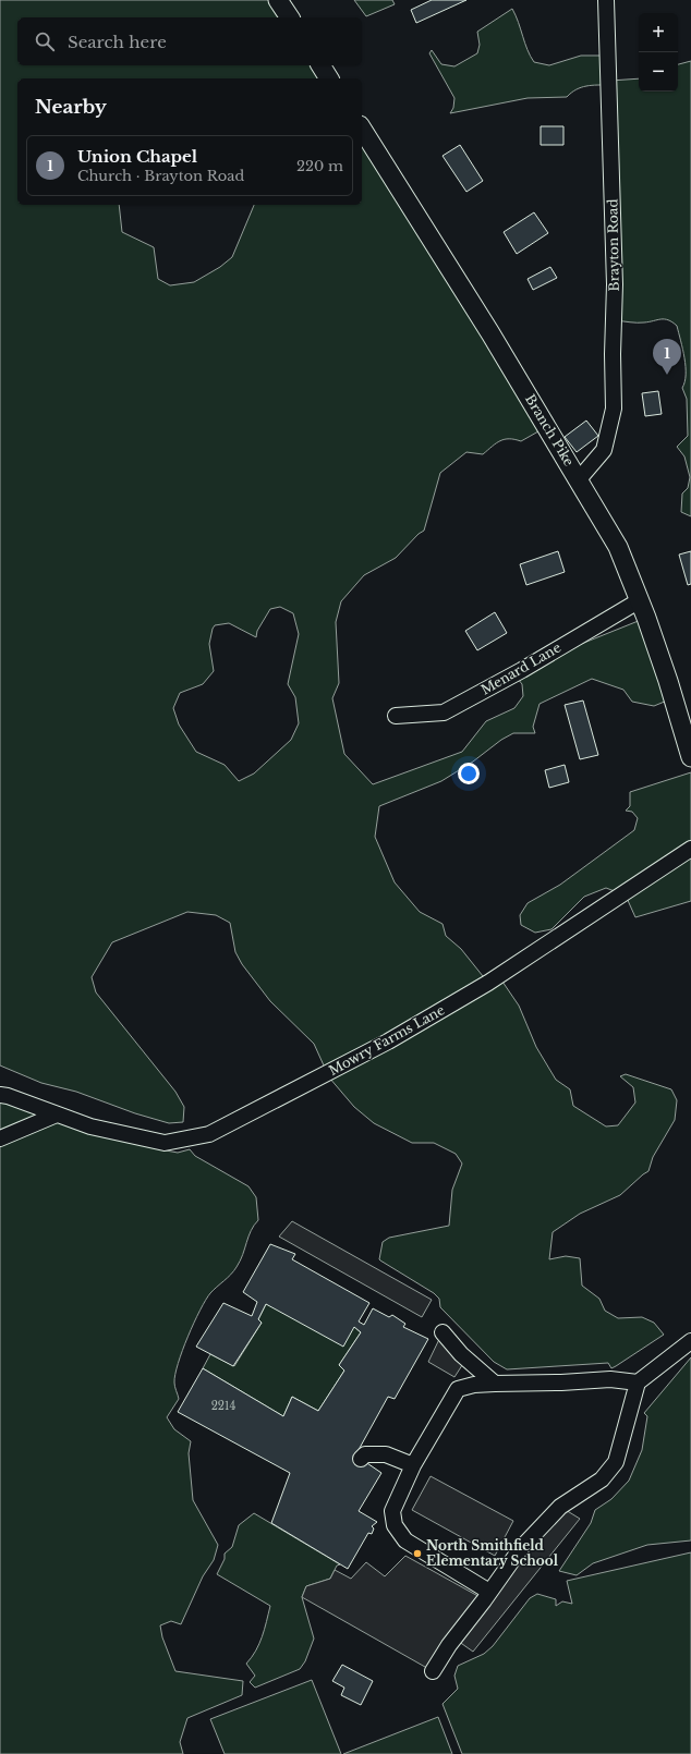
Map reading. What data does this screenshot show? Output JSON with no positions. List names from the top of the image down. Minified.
{"streets":{"main road":["Branch Pike"],"street":["Brayton Road","Menard Lane","Mowry Farms Lane"]},"crossings":[["Brayton Road","Branch Pike"],["Branch Pike","Menard Lane"]],"places":["North Smithfield Elementary School"],"house_numbers":["2214"],"page":{"map_buttons":["+","−"],"search":"Search here","heading":"Nearby","list":[{"mark":"1","name":"Union Chapel","note":"Church · Brayton Road","value":"220 m"}],"pins":"1"}}
